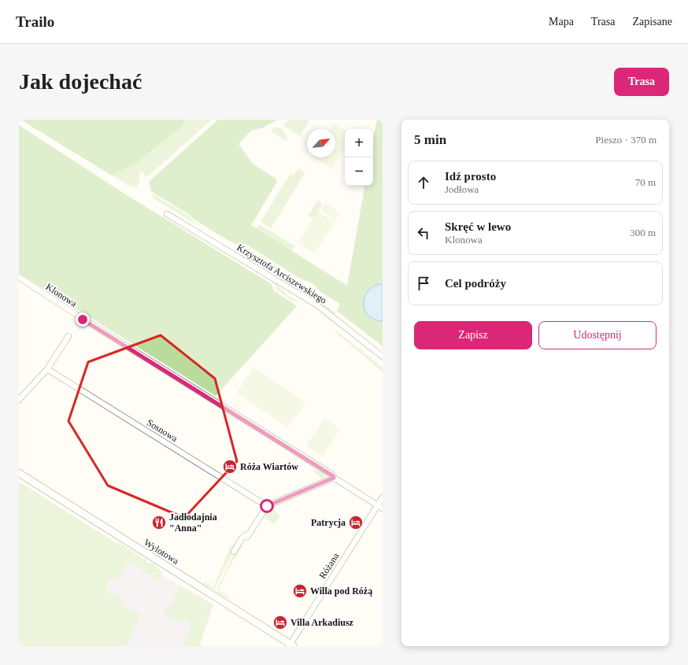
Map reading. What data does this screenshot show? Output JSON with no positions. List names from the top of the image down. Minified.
{"streets":{"street":["Krzysztofa Arciszewskiego","Klonowa","Sosnowa","Wylotowa","Różana"]},"crossings":[["Klonowa","Różana"],["Wylotowa","Różana"]],"places":{"hotel":["Róża Wiartów","Patrycja","Willa pod Różą","Villa Arkadiusz"],"restaurant":["Jadłodajnia \"Anna\""]},"north":"top right","page":{"header":"Trailo","nav":["Mapa","Trasa","Zapisane"],"buttons":["Trasa",["Zapisz","Udostępnij"]],"title":"Jak dojechać","heading":["5 min","Pieszo · 370 m"],"map_buttons":["+","−"],"list":[["Idź prosto","Jodłowa","70 m"],["Skręć w lewo","Klonowa","300 m"],"Cel podróży"]}}
